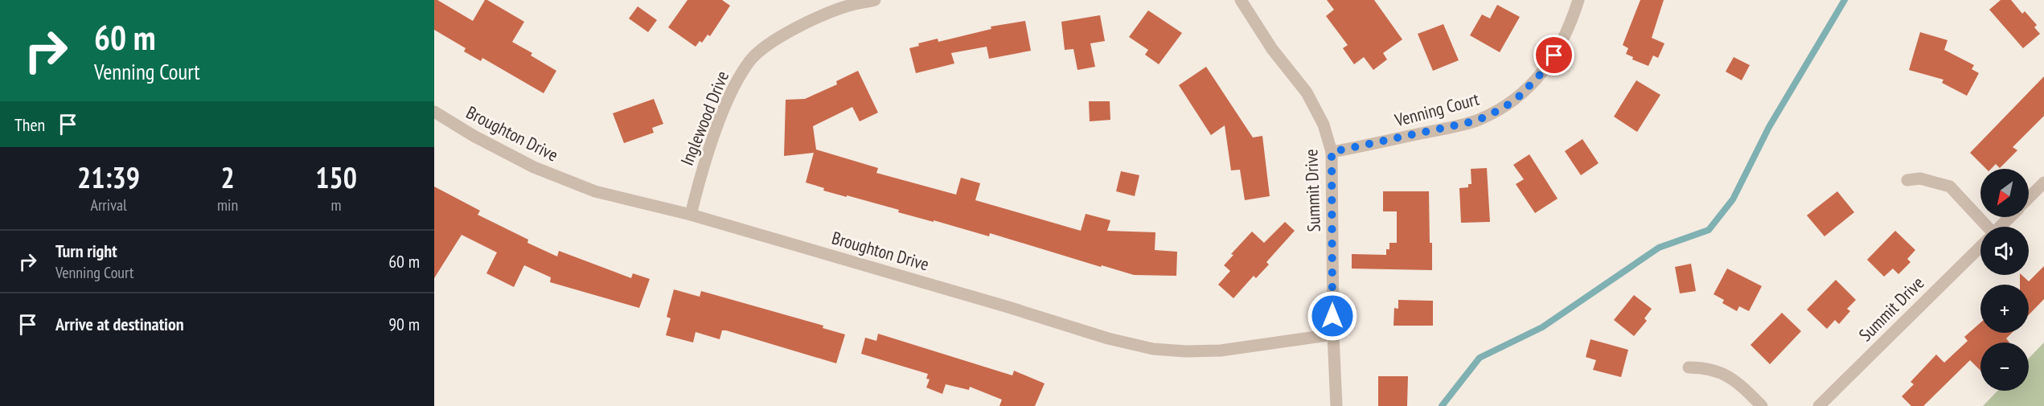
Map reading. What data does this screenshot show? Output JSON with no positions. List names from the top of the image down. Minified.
{"streets":{"street":["Venning Court","Inglewood Drive","Broughton Drive","Summit Drive"]},"crossings":[["Venning Court","Summit Drive"],["Inglewood Drive","Broughton Drive"],["Broughton Drive","Summit Drive"]],"north":"bottom left","page":{"turn":["60 m","Venning Court"],"then":"Then","eta":["21:39","Arrival","2","min","150","m"],"map_buttons":["+","−"],"list":[{"name":"Turn right","note":"Venning Court","value":"60 m"},{"name":"Arrive at destination","value":"90 m"}]}}
